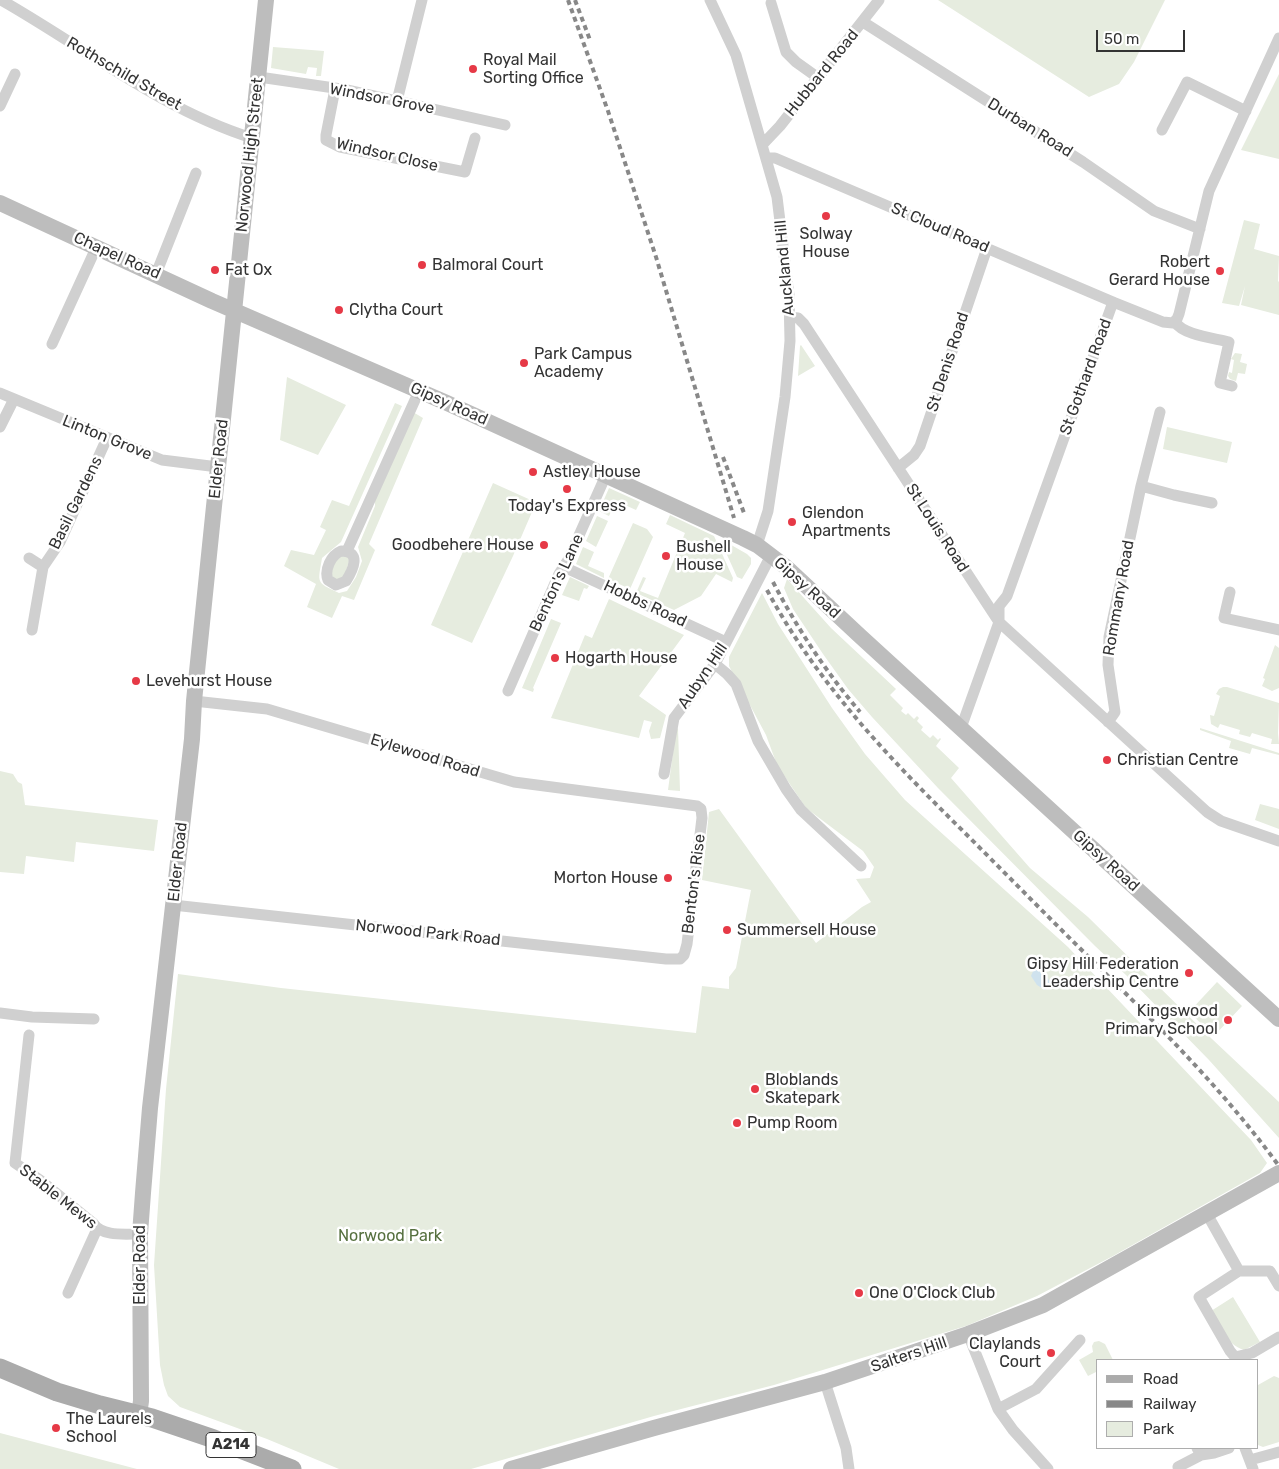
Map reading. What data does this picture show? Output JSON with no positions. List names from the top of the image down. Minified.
{"streets":{"main road":["A214"],"street":["Hubbard Road","Rothschild Street","Windsor Grove","Durban Road","Norwood High Street","Windsor Close","St Cloud Road","Chapel Road","Auckland Hill","St Denis Road","St Gothard Road","Gipsy Road","Linton Grove","Elder Road","Basil Gardens","St Louis Road","Benton's Lane","Rommany Road","Hobbs Road","Aubyn Hill","Eylewood Road","Benton's Rise","Norwood Park Road","Stable Mews","Salters Hill"]},"crossings":[["Hubbard Road","Durban Road"],["Hubbard Road","Auckland Hill"],["Rothschild Street","Norwood High Street"],["Windsor Grove","Norwood High Street"],["Windsor Grove","Windsor Close"],["Norwood High Street","Chapel Road"],["Norwood High Street","Gipsy Road"],["Norwood High Street","Elder Road"],["St Cloud Road","Auckland Hill"],["St Cloud Road","St Denis Road"],["St Cloud Road","St Gothard Road"],["Chapel Road","Gipsy Road"],["Chapel Road","Elder Road"],["Auckland Hill","Gipsy Road"],["Auckland Hill","St Louis Road"],["St Denis Road","St Louis Road"],["St Gothard Road","Gipsy Road"],["St Gothard Road","St Louis Road"],["Gipsy Road","Elder Road"],["Gipsy Road","Benton's Lane"],["Gipsy Road","Aubyn Hill"],["Linton Grove","Elder Road"],["Linton Grove","Basil Gardens"],["Elder Road","Eylewood Road"],["Elder Road","Norwood Park Road"],["Elder Road","Stable Mews"],["Elder Road","A214"],["St Louis Road","Rommany Road"],["Benton's Lane","Hobbs Road"],["Hobbs Road","Aubyn Hill"],["Eylewood Road","Benton's Rise"],["Benton's Rise","Norwood Park Road"]],"parks":["Norwood Park"],"places":["Royal Mail Sorting Office","Solway House","Balmoral Court","Fat Ox","Robert Gerard House","Clytha Court","Park Campus Academy","Astley House","Today's Express","Glendon Apartments","Goodbehere House","Bushell House","Hogarth House","Levehurst House","Christian Centre","Morton House","Summersell House","Gipsy Hill Federation Leadership Centre","Kingswood Primary School","Bloblands Skatepark","Pump Room","One O'Clock Club","Claylands Court","The Laurels School"],"legend":["Road","Railway","Park"],"scale_bar":"50 m"}
